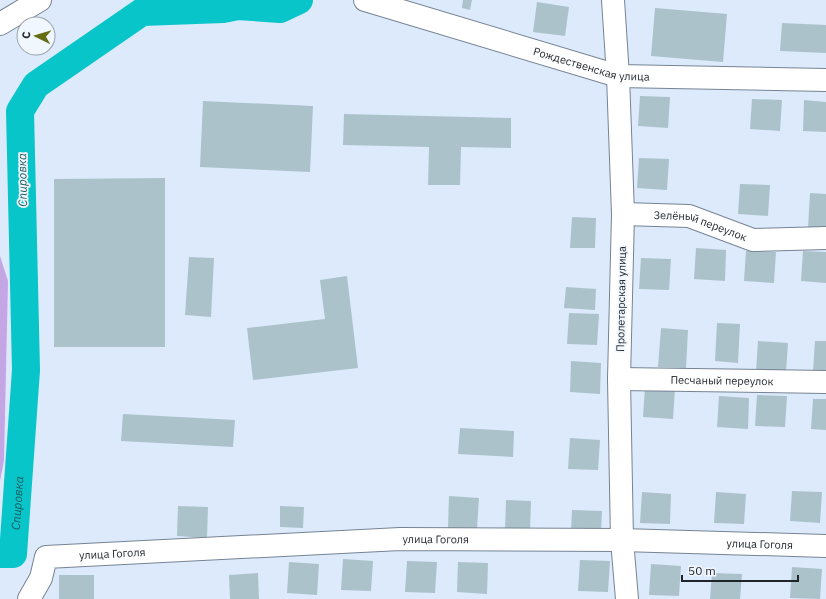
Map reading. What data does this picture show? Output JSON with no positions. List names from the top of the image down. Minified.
{"streets":{"street":["Рождественская улица","Зелёный переулок","Пролетарская улица","Песчаный переулок","улица Гоголя"]},"crossings":[["Рождественская улица","Пролетарская улица"],["Зелёный переулок","Пролетарская улица"],["Пролетарская улица","Песчаный переулок"],["Пролетарская улица","улица Гоголя"]],"water":["Спировка"],"scale_bar":"50 m","north":"left"}
